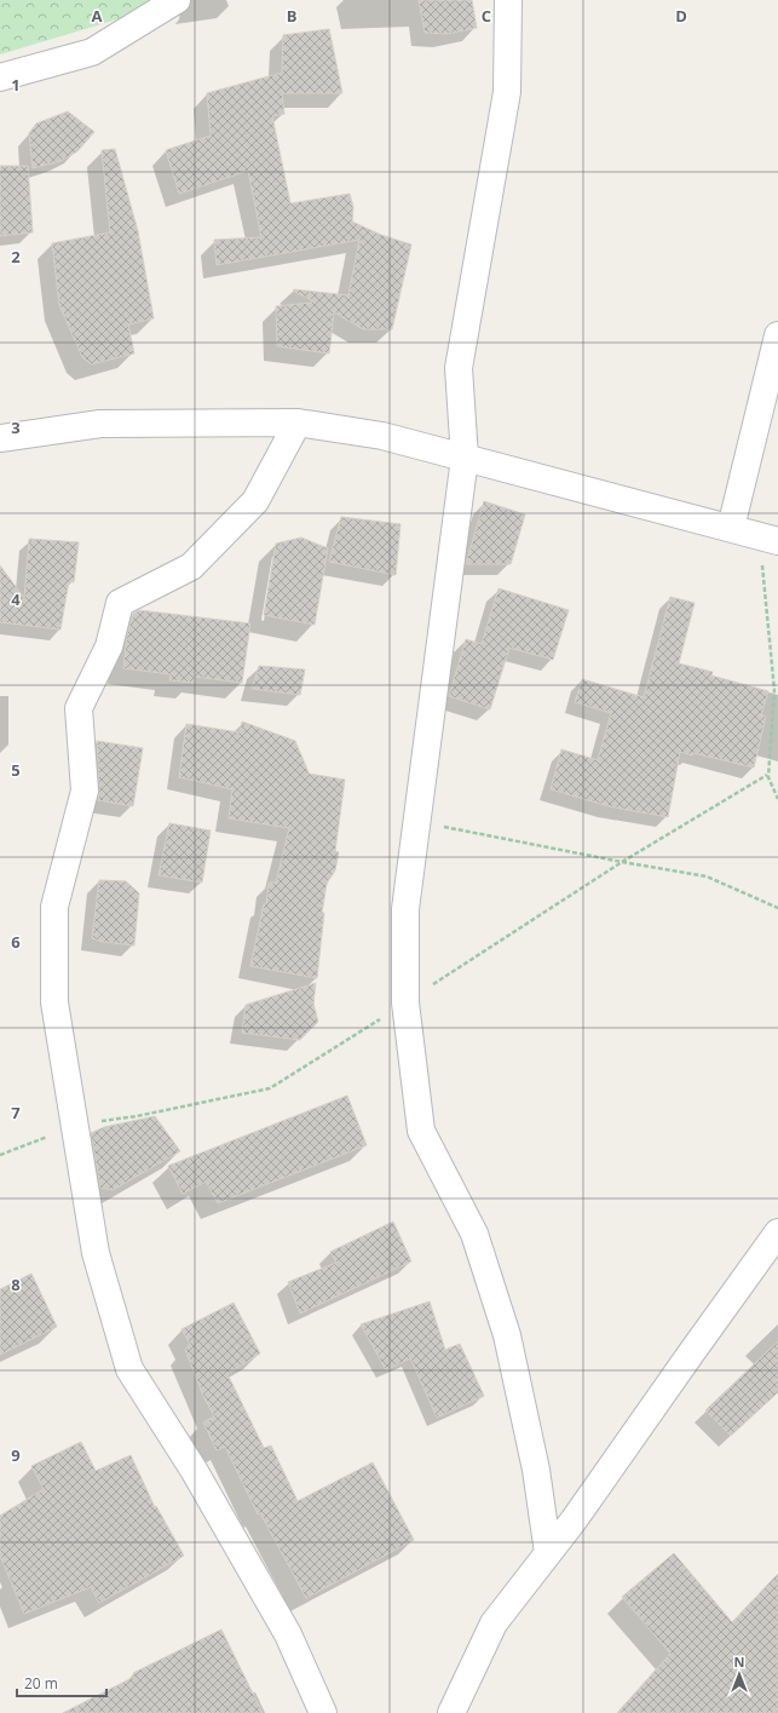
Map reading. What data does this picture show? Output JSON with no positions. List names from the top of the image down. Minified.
{"scale_bar":"20 m","north":"top","grid":{"columns":["A","B","C","D"],"rows":["1","2","3","4","5","6","7","8","9"]}}
